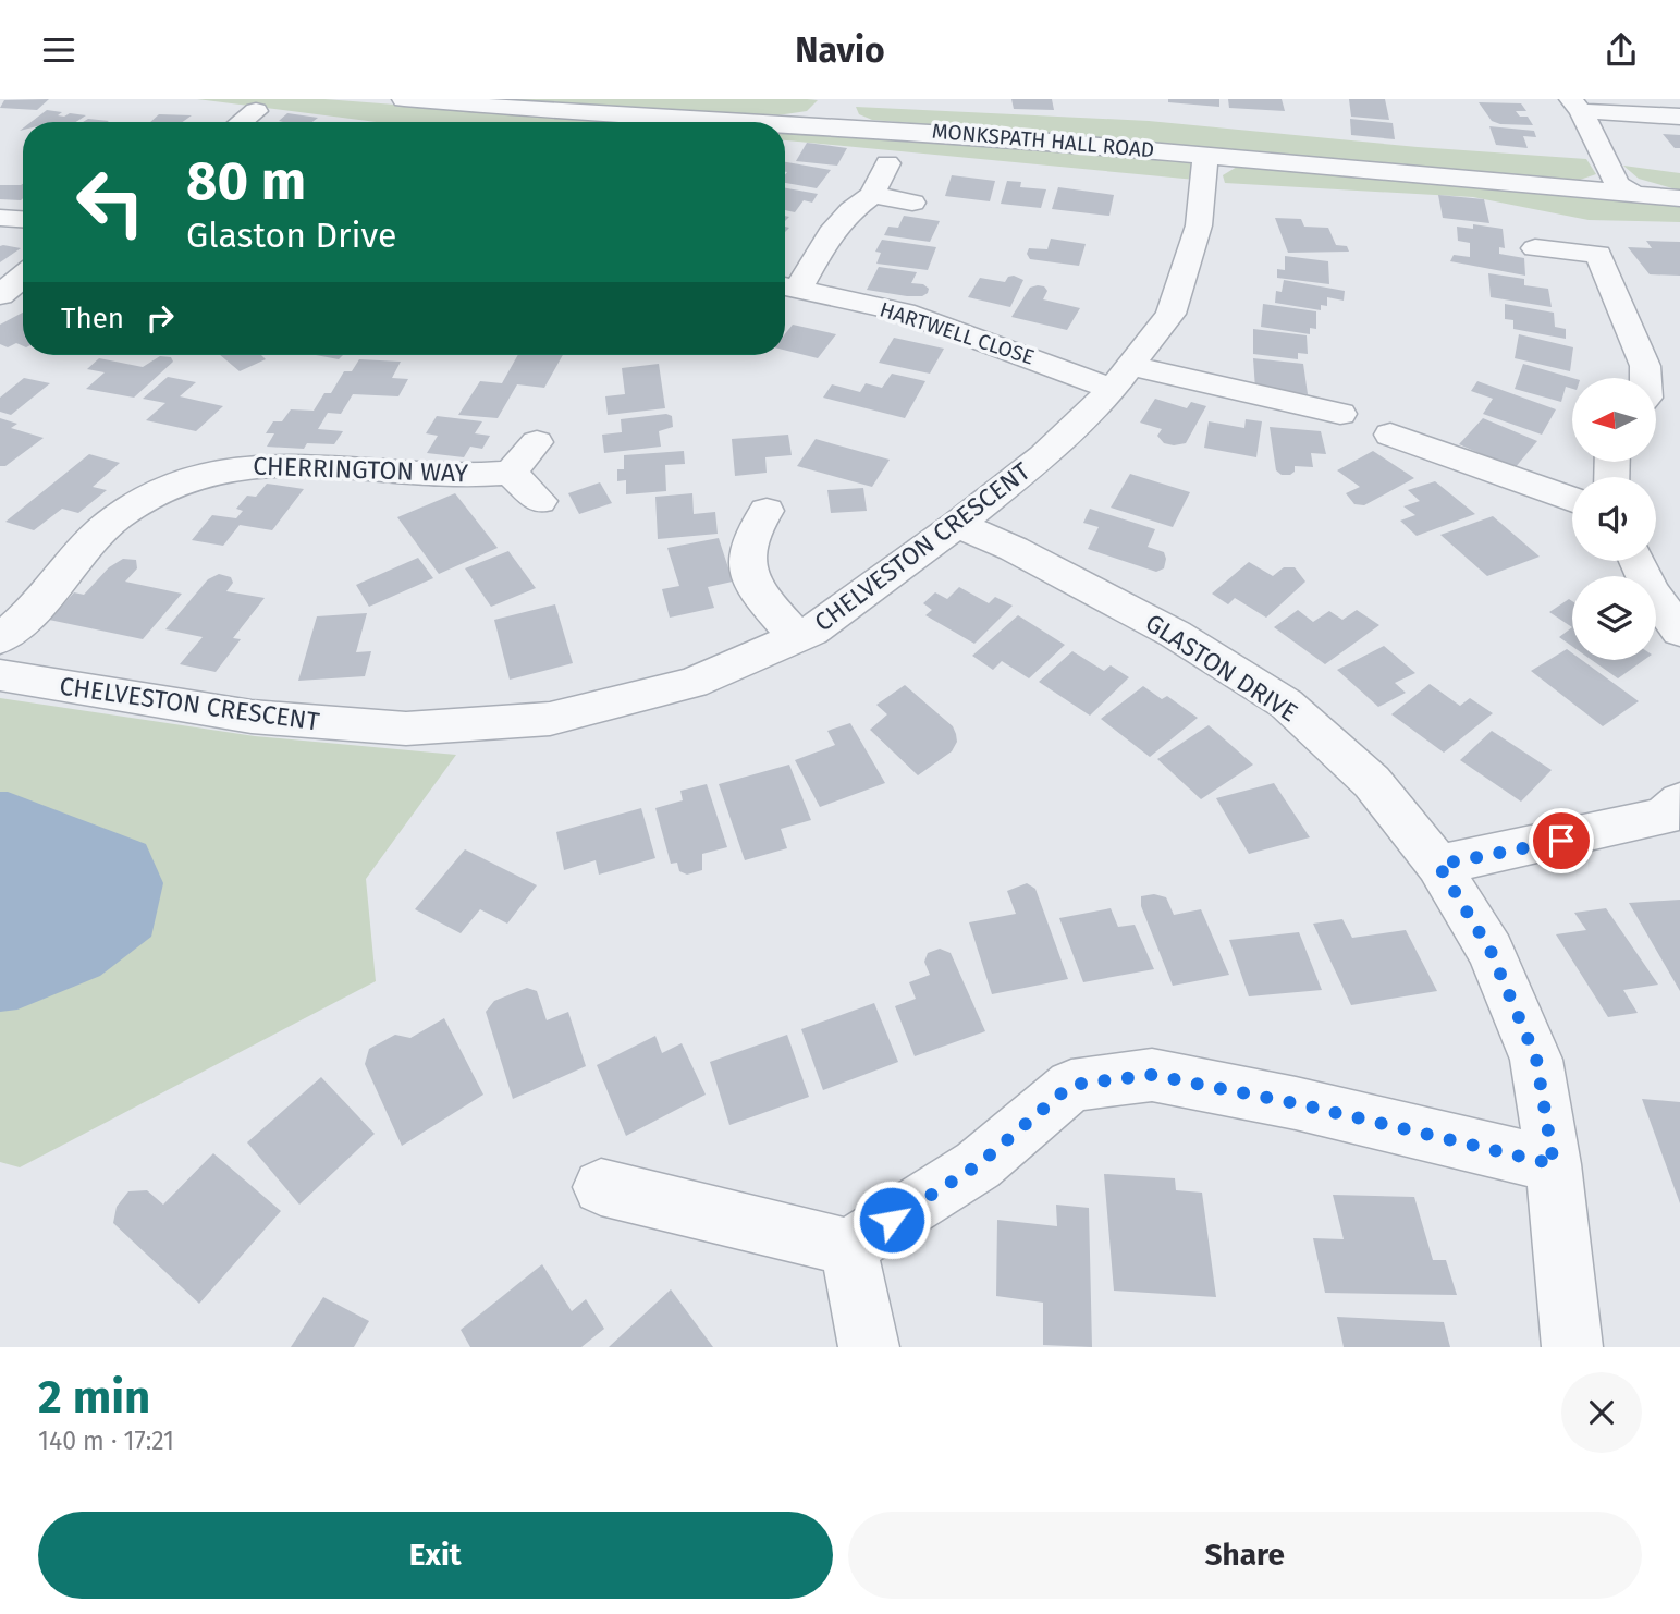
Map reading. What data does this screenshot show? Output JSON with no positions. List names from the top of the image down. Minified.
{"streets":{"street":["MONKSPATH HALL ROAD","HARTWELL CLOSE","CHERRINGTON WAY","CHELVESTON CRESCENT","GLASTON DRIVE"]},"crossings":[["MONKSPATH HALL ROAD","CHELVESTON CRESCENT"],["HARTWELL CLOSE","CHELVESTON CRESCENT"],["CHELVESTON CRESCENT","GLASTON DRIVE"]],"north":"left","page":{"header":"Navio","turn":["80 m","Glaston Drive"],"then":"Then","heading":["2 min","140 m · 17:21"],"buttons":["Exit","Share"]}}
